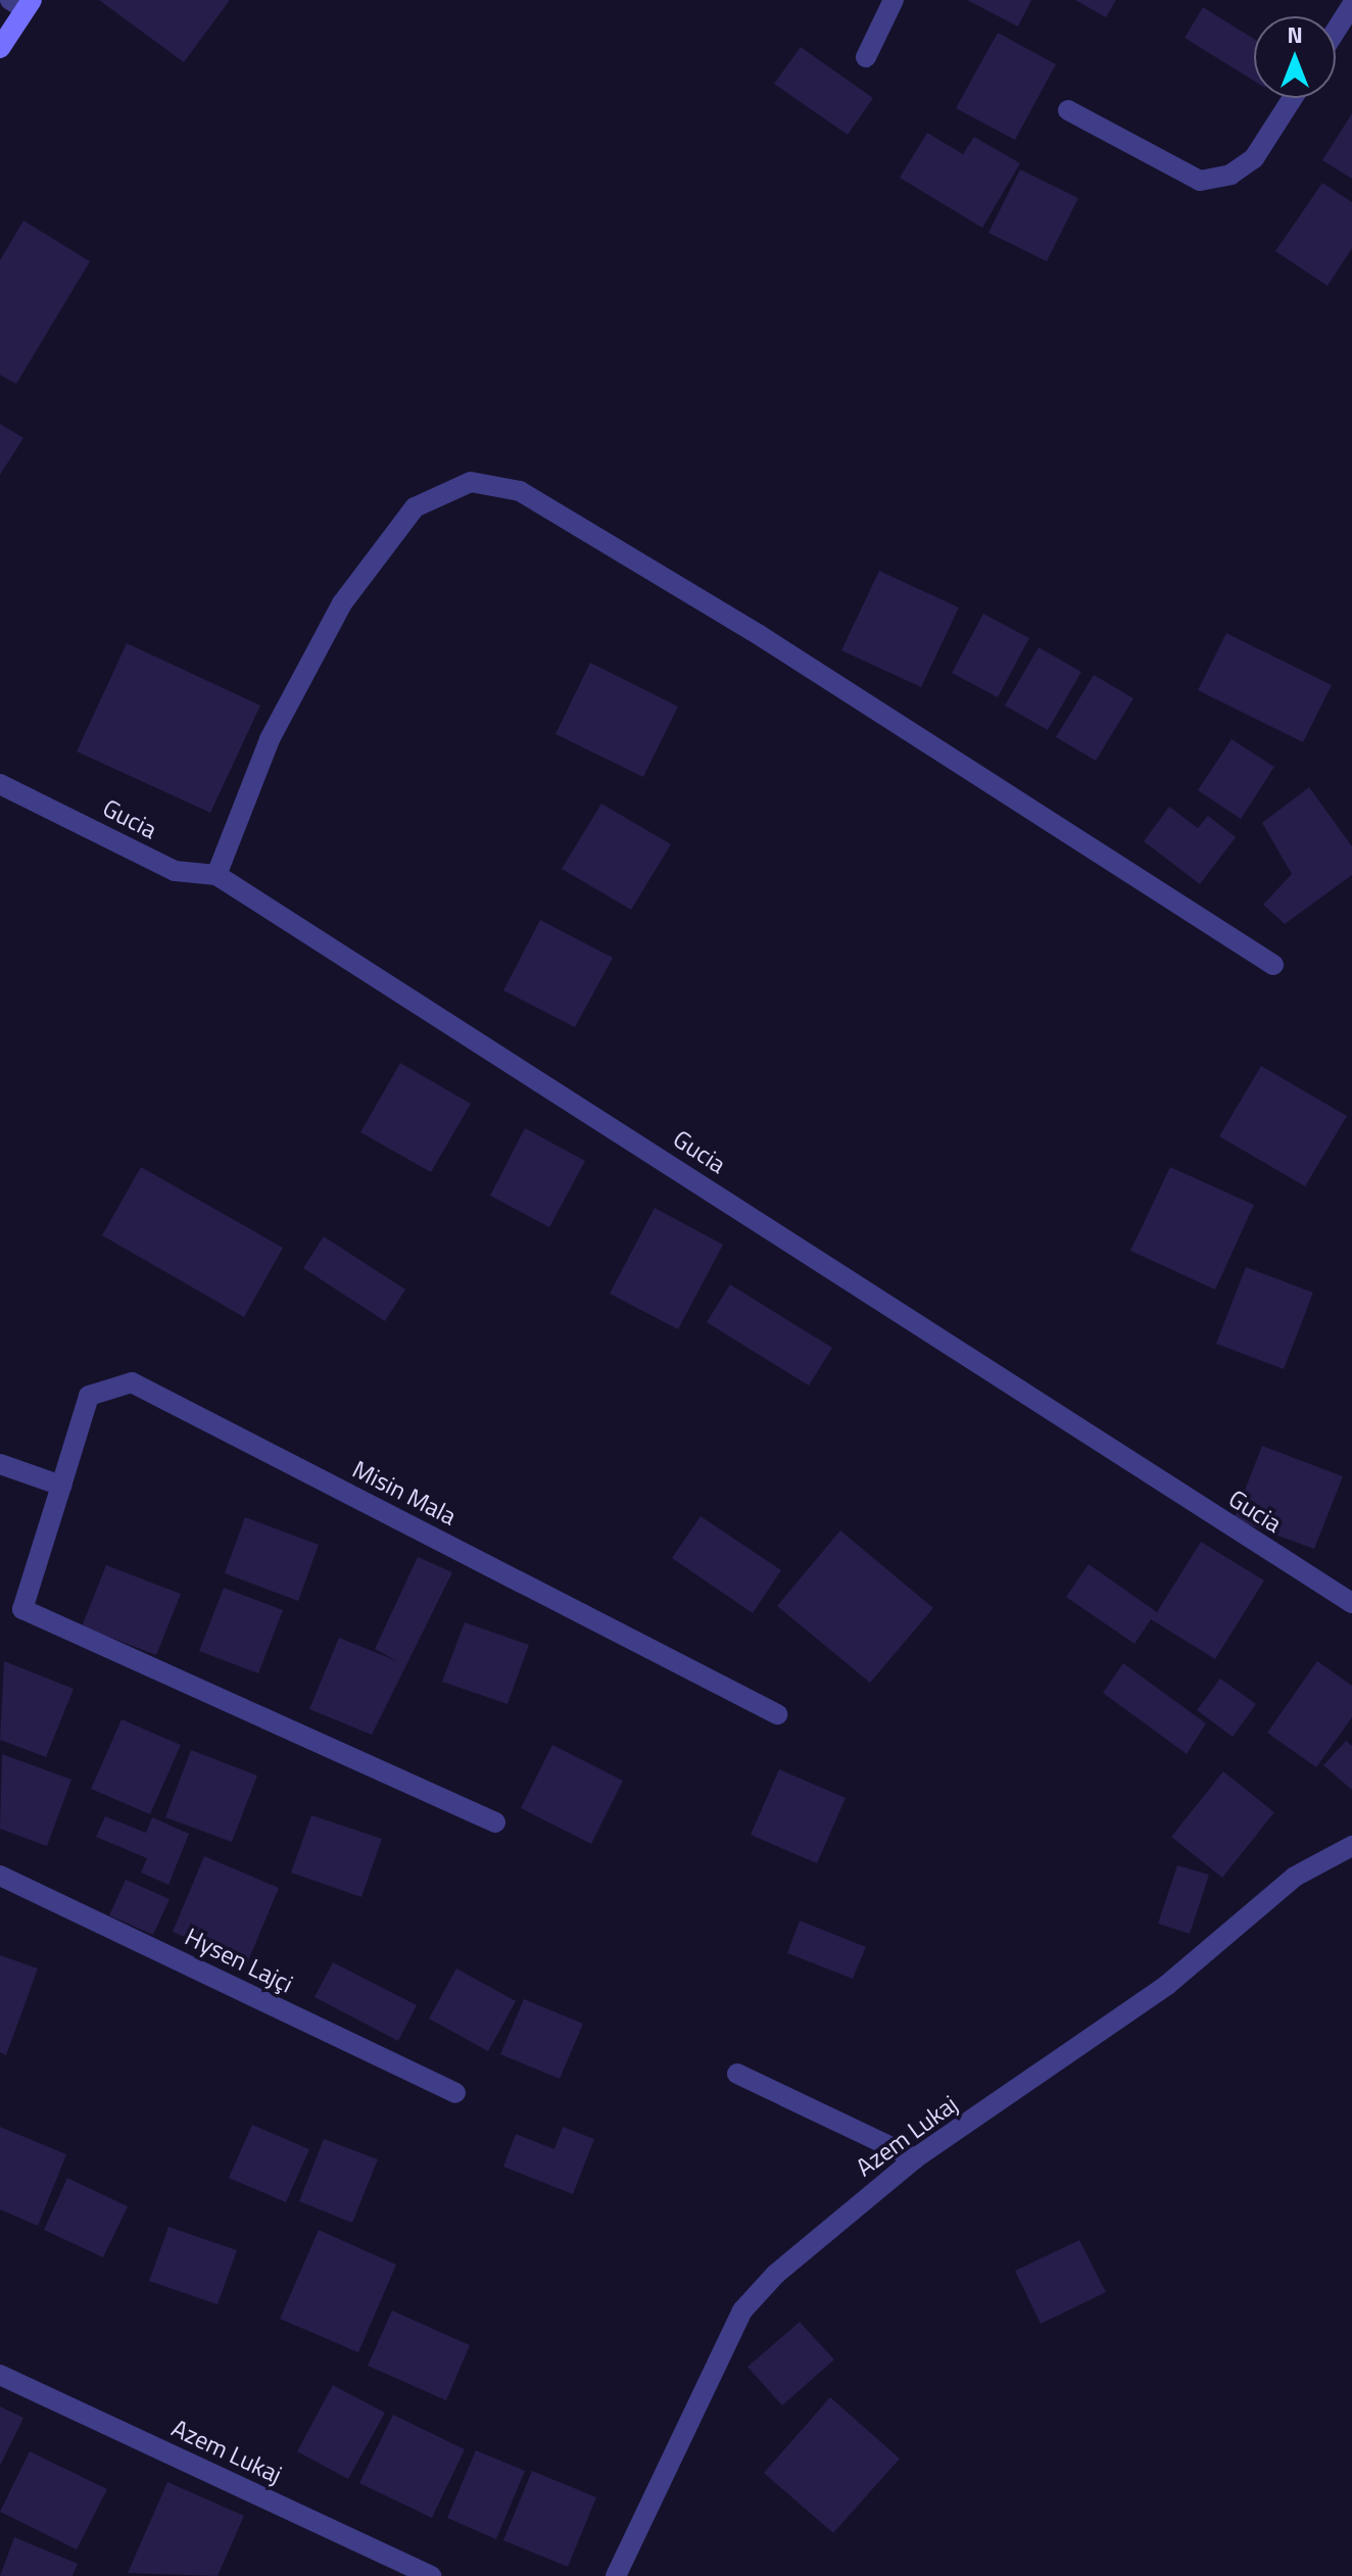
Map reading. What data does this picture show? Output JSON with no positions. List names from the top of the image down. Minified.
{"streets":{"street":["Gucia","Misin Mala","Hysen Lajçi","Azem Lukaj"]},"north":"top"}
